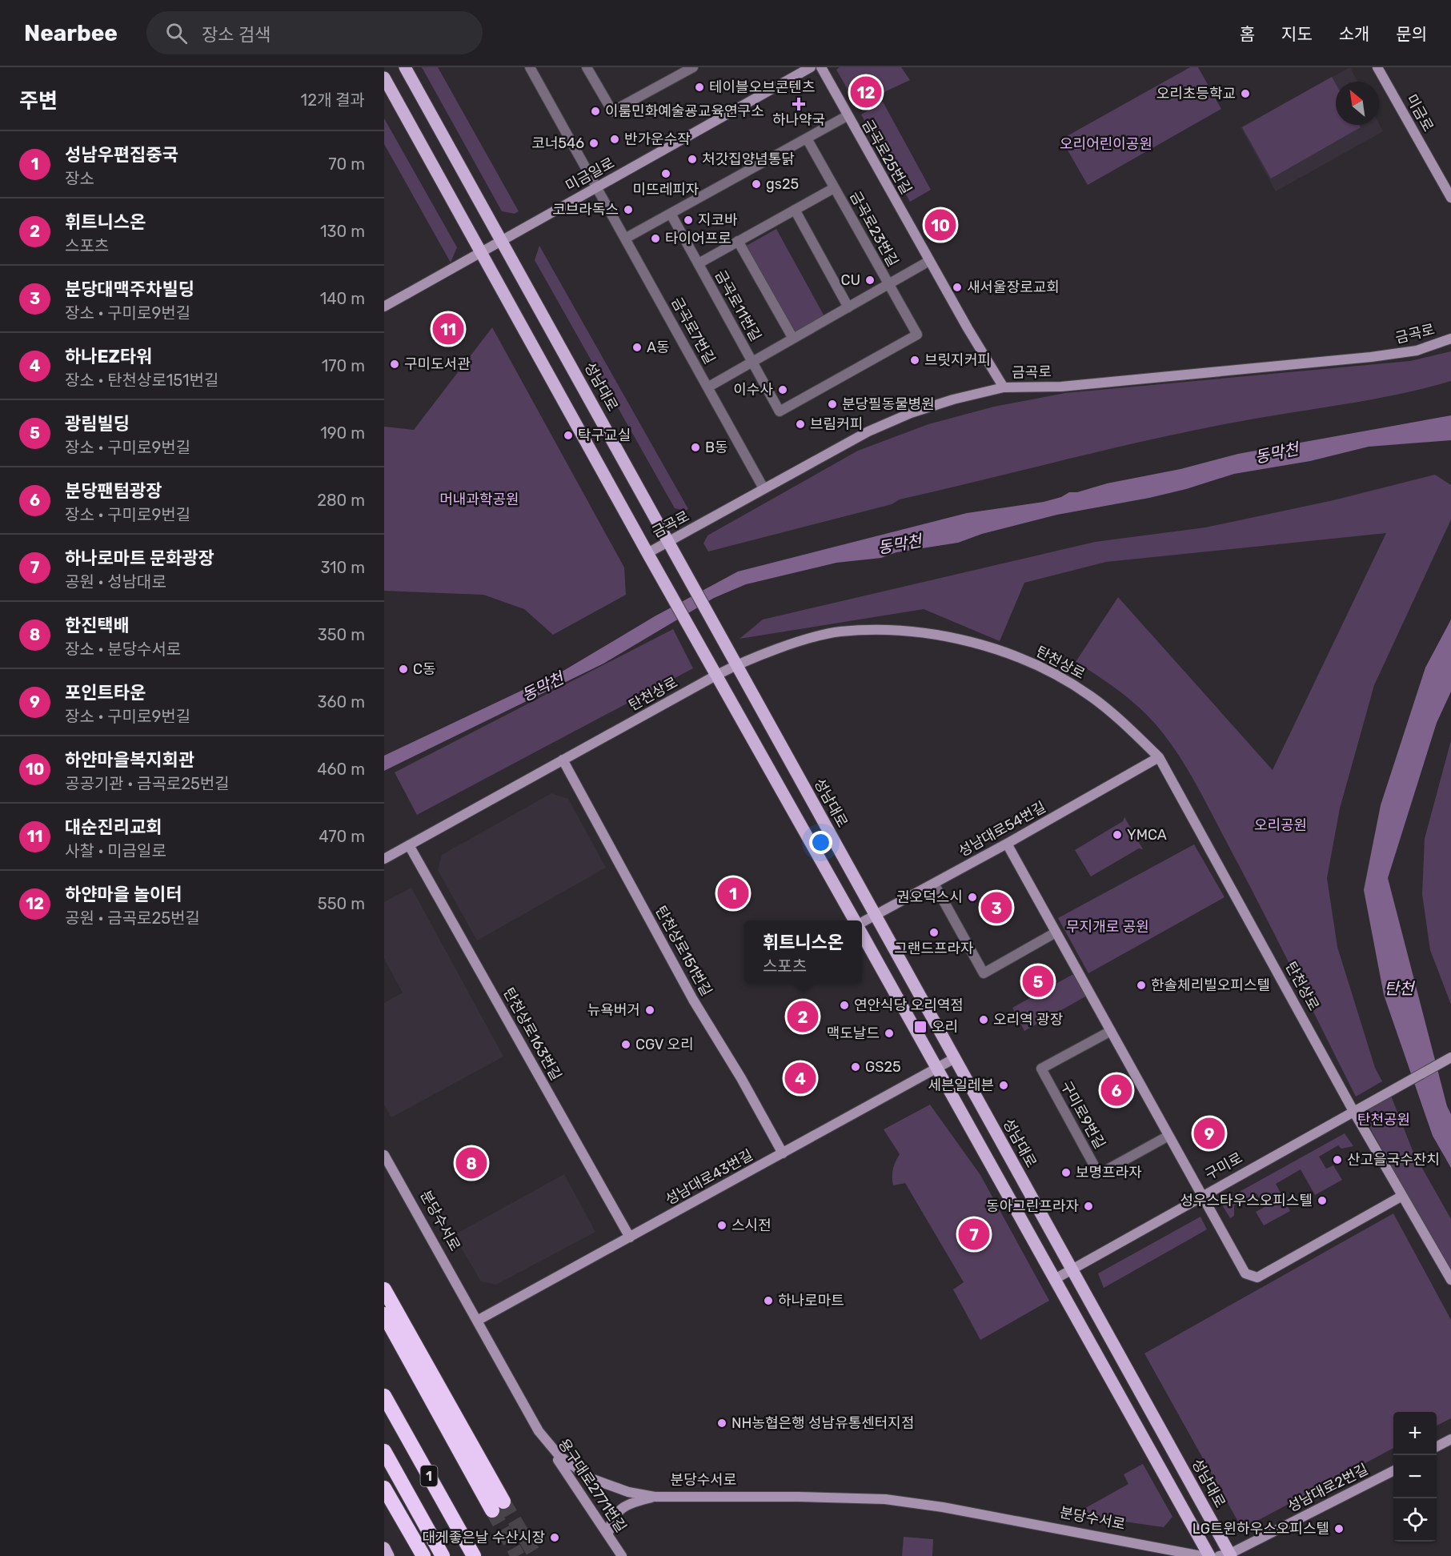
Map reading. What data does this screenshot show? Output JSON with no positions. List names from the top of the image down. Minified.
{"streets":{"highway":["1"],"main road":["성남대로"],"street":["미금로","금곡로25번길","미금일로","금곡로23번길","금곡로11번길","금곡로7번길","금곡로","탄천상로","성남대로54번길","탄천상로151번길","탄천상로163번길","구미로9번길","구미로","성남대로43번길","분당수서로","용구대로2771번길","성남대로2번길"]},"crossings":[["금곡로25번길","금곡로23번길"],["금곡로25번길","금곡로11번길"],["금곡로25번길","금곡로"],["미금일로","금곡로7번길"],["미금일로","성남대로"],["금곡로23번길","금곡로11번길"],["금곡로11번길","금곡로7번길"],["금곡로7번길","금곡로"],["금곡로","성남대로"],["성남대로","탄천상로"],["성남대로","성남대로54번길"],["성남대로","구미로"],["성남대로","성남대로43번길"],["성남대로","성남대로2번길"],["탄천상로","성남대로54번길"],["탄천상로","탄천상로151번길"],["탄천상로","탄천상로163번길"],["탄천상로","구미로"],["탄천상로151번길","성남대로43번길"],["탄천상로163번길","성남대로43번길"],["성남대로43번길","분당수서로"],["분당수서로","용구대로2771번길"]],"water":["동막천","탄천"],"parks":["오리어린이공원","머내과학공원","오리공원","무지개로 공원","탄천공원"],"places":{"other":["테이블오브콘텐츠","오리초등학교","이룸민화예술굥교육연구소","반가운수작","코너546","처갓집양념통닭","미뜨레피자","gs25","코브라독스","지코바","타이어프로","CU","새서울장로교회","A동","브릿지커피","구미도서관","이수사","분당필동물병원","브림커피","탁구교실","B동","C동","YMCA","권오덕스시","그랜드프라자","한솔체리빌오피스텔","연안식당 오리역점","뉴욕버거","오리역 광장","맥도날드","CGV 오리","GS25","세븐일레븐","산고을국수잔치","보명프라자","성우스타우스오피스텔","동아그린프라자","스시전","하나로마트","NH농협은행 성남유통센터지점","LG트윈하우스오피스텔","대게좋은날 수산시장"],"health":["하나약국"],"transit":["오리"]},"north":"top left","page":{"header":"Nearbee","search":"장소 검색","nav":["홈","지도","소개","문의"],"heading":["주변","12개 결과"],"pins":["12","10","11","1","3","5","2","4","6","9","8","7"],"list":[{"mark":"1","name":"성남우편집중국","note":"장소","value":"70 m"},{"mark":"2","name":"휘트니스온","note":"스포츠","value":"130 m"},{"mark":"3","name":"분당대맥주차빌딩","note":"장소 · 구미로9번길","value":"140 m"},{"mark":"4","name":"하나EZ타워","note":"장소 · 탄천상로151번길","value":"170 m"},{"mark":"5","name":"광림빌딩","note":"장소 · 구미로9번길","value":"190 m"},{"mark":"6","name":"분당팬텀광장","note":"장소 · 구미로9번길","value":"280 m"},{"mark":"7","name":"하나로마트 문화광장","note":"공원 · 성남대로","value":"310 m"},{"mark":"8","name":"한진택배","note":"장소 · 분당수서로","value":"350 m"},{"mark":"9","name":"포인트타운","note":"장소 · 구미로9번길","value":"360 m"},{"mark":"10","name":"하얀마을복지회관","note":"공공기관 · 금곡로25번길","value":"460 m"},{"mark":"11","name":"대순진리교회","note":"사찰 · 미금일로","value":"470 m"},{"mark":"12","name":"하얀마을 놀이터","note":"공원 · 금곡로25번길","value":"550 m"}],"popup":["휘트니스온","스포츠"],"map_buttons":["+","−"]}}
